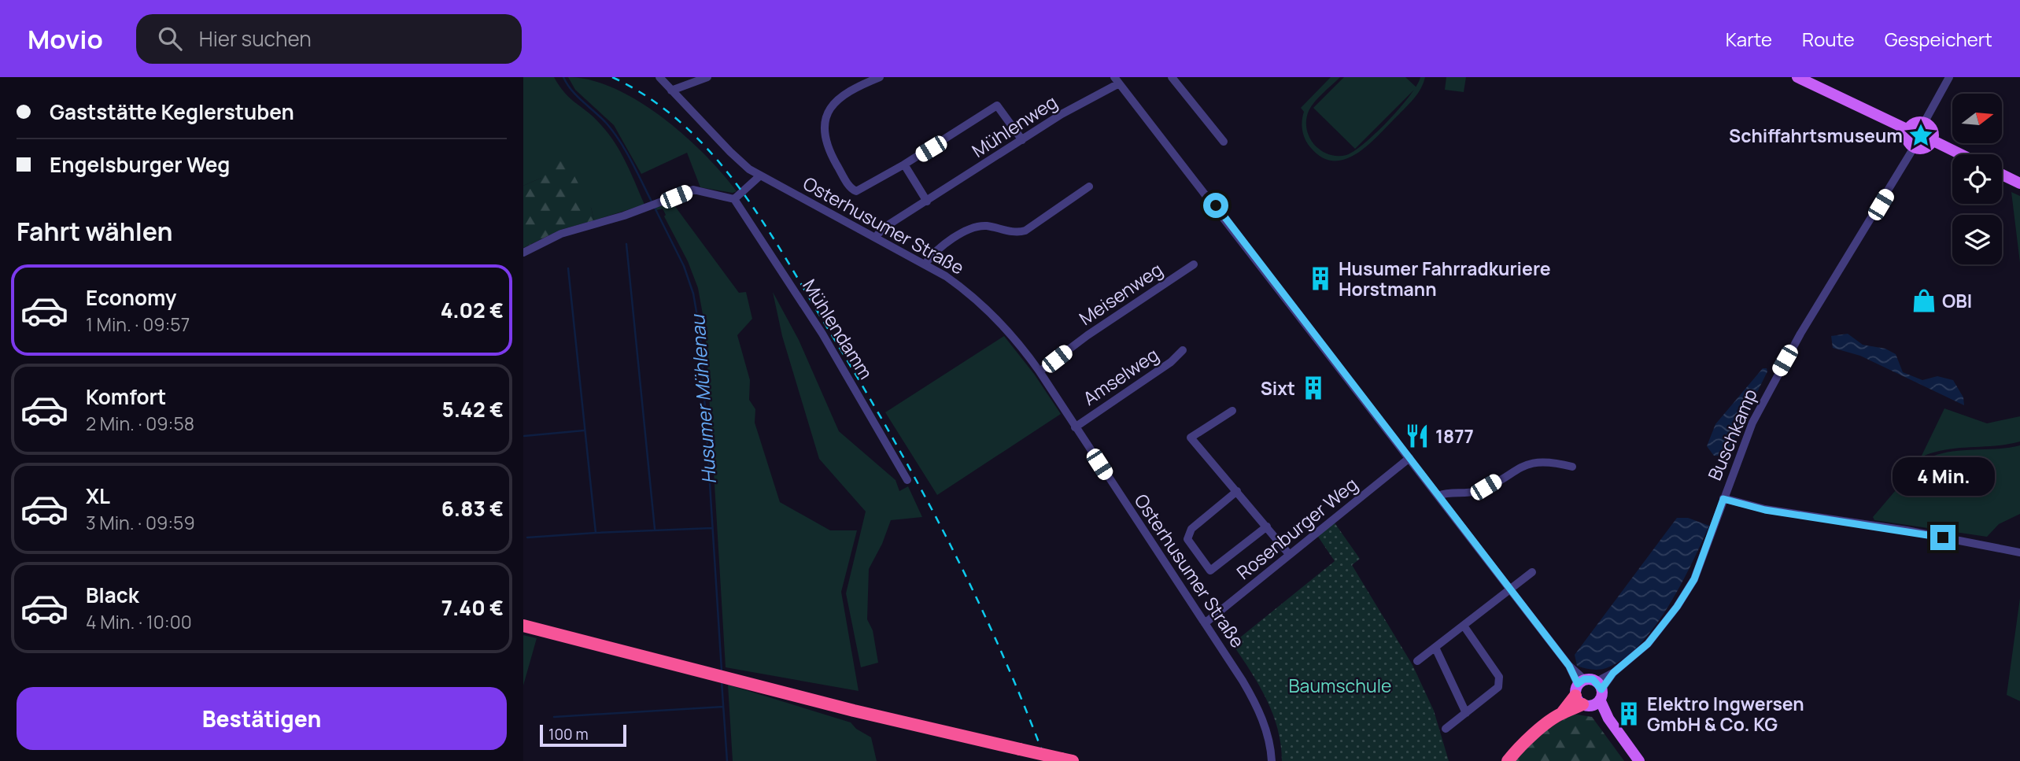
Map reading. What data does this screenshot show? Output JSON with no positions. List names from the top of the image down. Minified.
{"streets":{"street":["Mühlenweg","Osterhusumer Straße","Meisenweg","Mühlendamm","Amselweg","Buschkamp","Rosenburger Weg"]},"crossings":[["Mühlenweg","Osterhusumer Straße"],["Osterhusumer Straße","Meisenweg"],["Osterhusumer Straße","Amselweg"],["Osterhusumer Straße","Rosenburger Weg"]],"water":["Husumer Mühlenau"],"parks":["Baumschule"],"places":{"place":["Schiffahrtsmuseum"],"building":["Husumer Fahrradkuriere Horstmann","Sixt","Elektro Ingwersen GmbH & Co. KG"],"shop":["OBI"],"restaurant":["1877"]},"scale_bar":"100 m","north":"right","page":{"header":"Movio","search":"Hier suchen","nav":["Karte","Route","Gespeichert"],"banner":["Gaststätte Keglerstuben","Engelsburger Weg"],"heading":"Fahrt wählen","list":[{"name":"Economy","note":"1 Min. · 09:57","value":"4.02 €"},{"name":"Komfort","note":"2 Min. · 09:58","value":"5.42 €"},{"name":"XL","note":"3 Min. · 09:59","value":"6.83 €"},{"name":"Black","note":"4 Min. · 10:00","value":"7.40 €"}],"bubble":"4 Min.","buttons":"Bestätigen","scale":"100 m"}}
